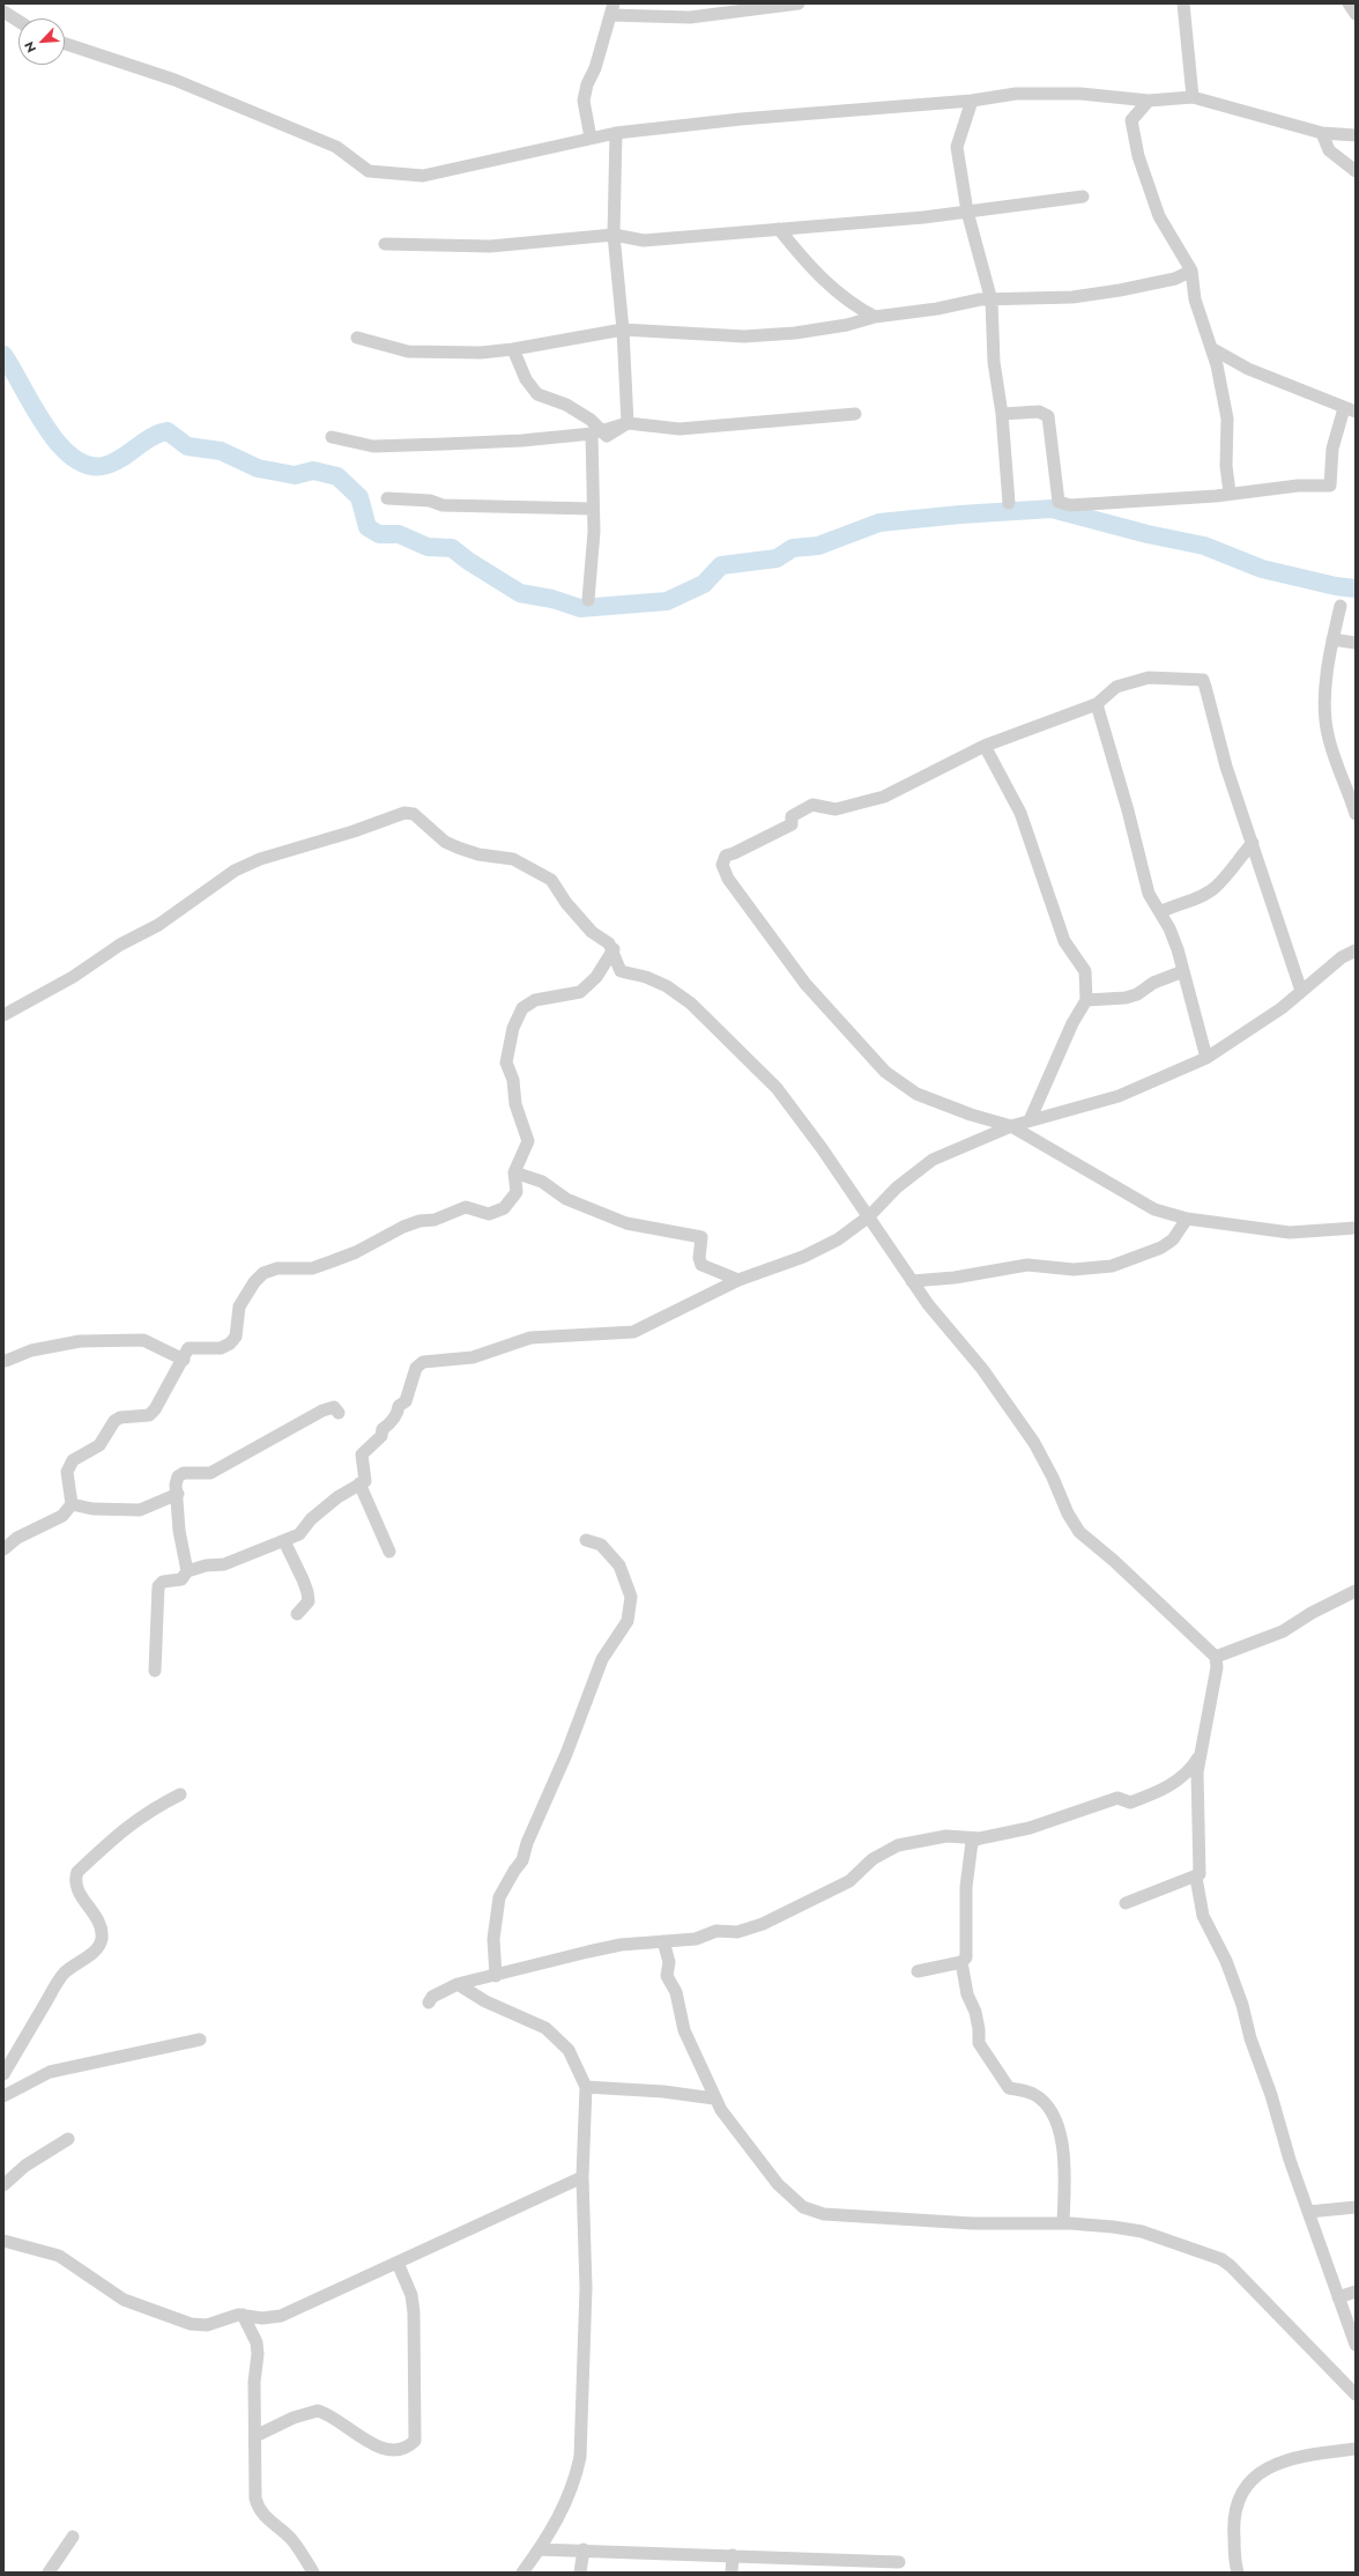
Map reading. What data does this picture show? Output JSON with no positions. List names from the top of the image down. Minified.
{"north":"bottom left"}
